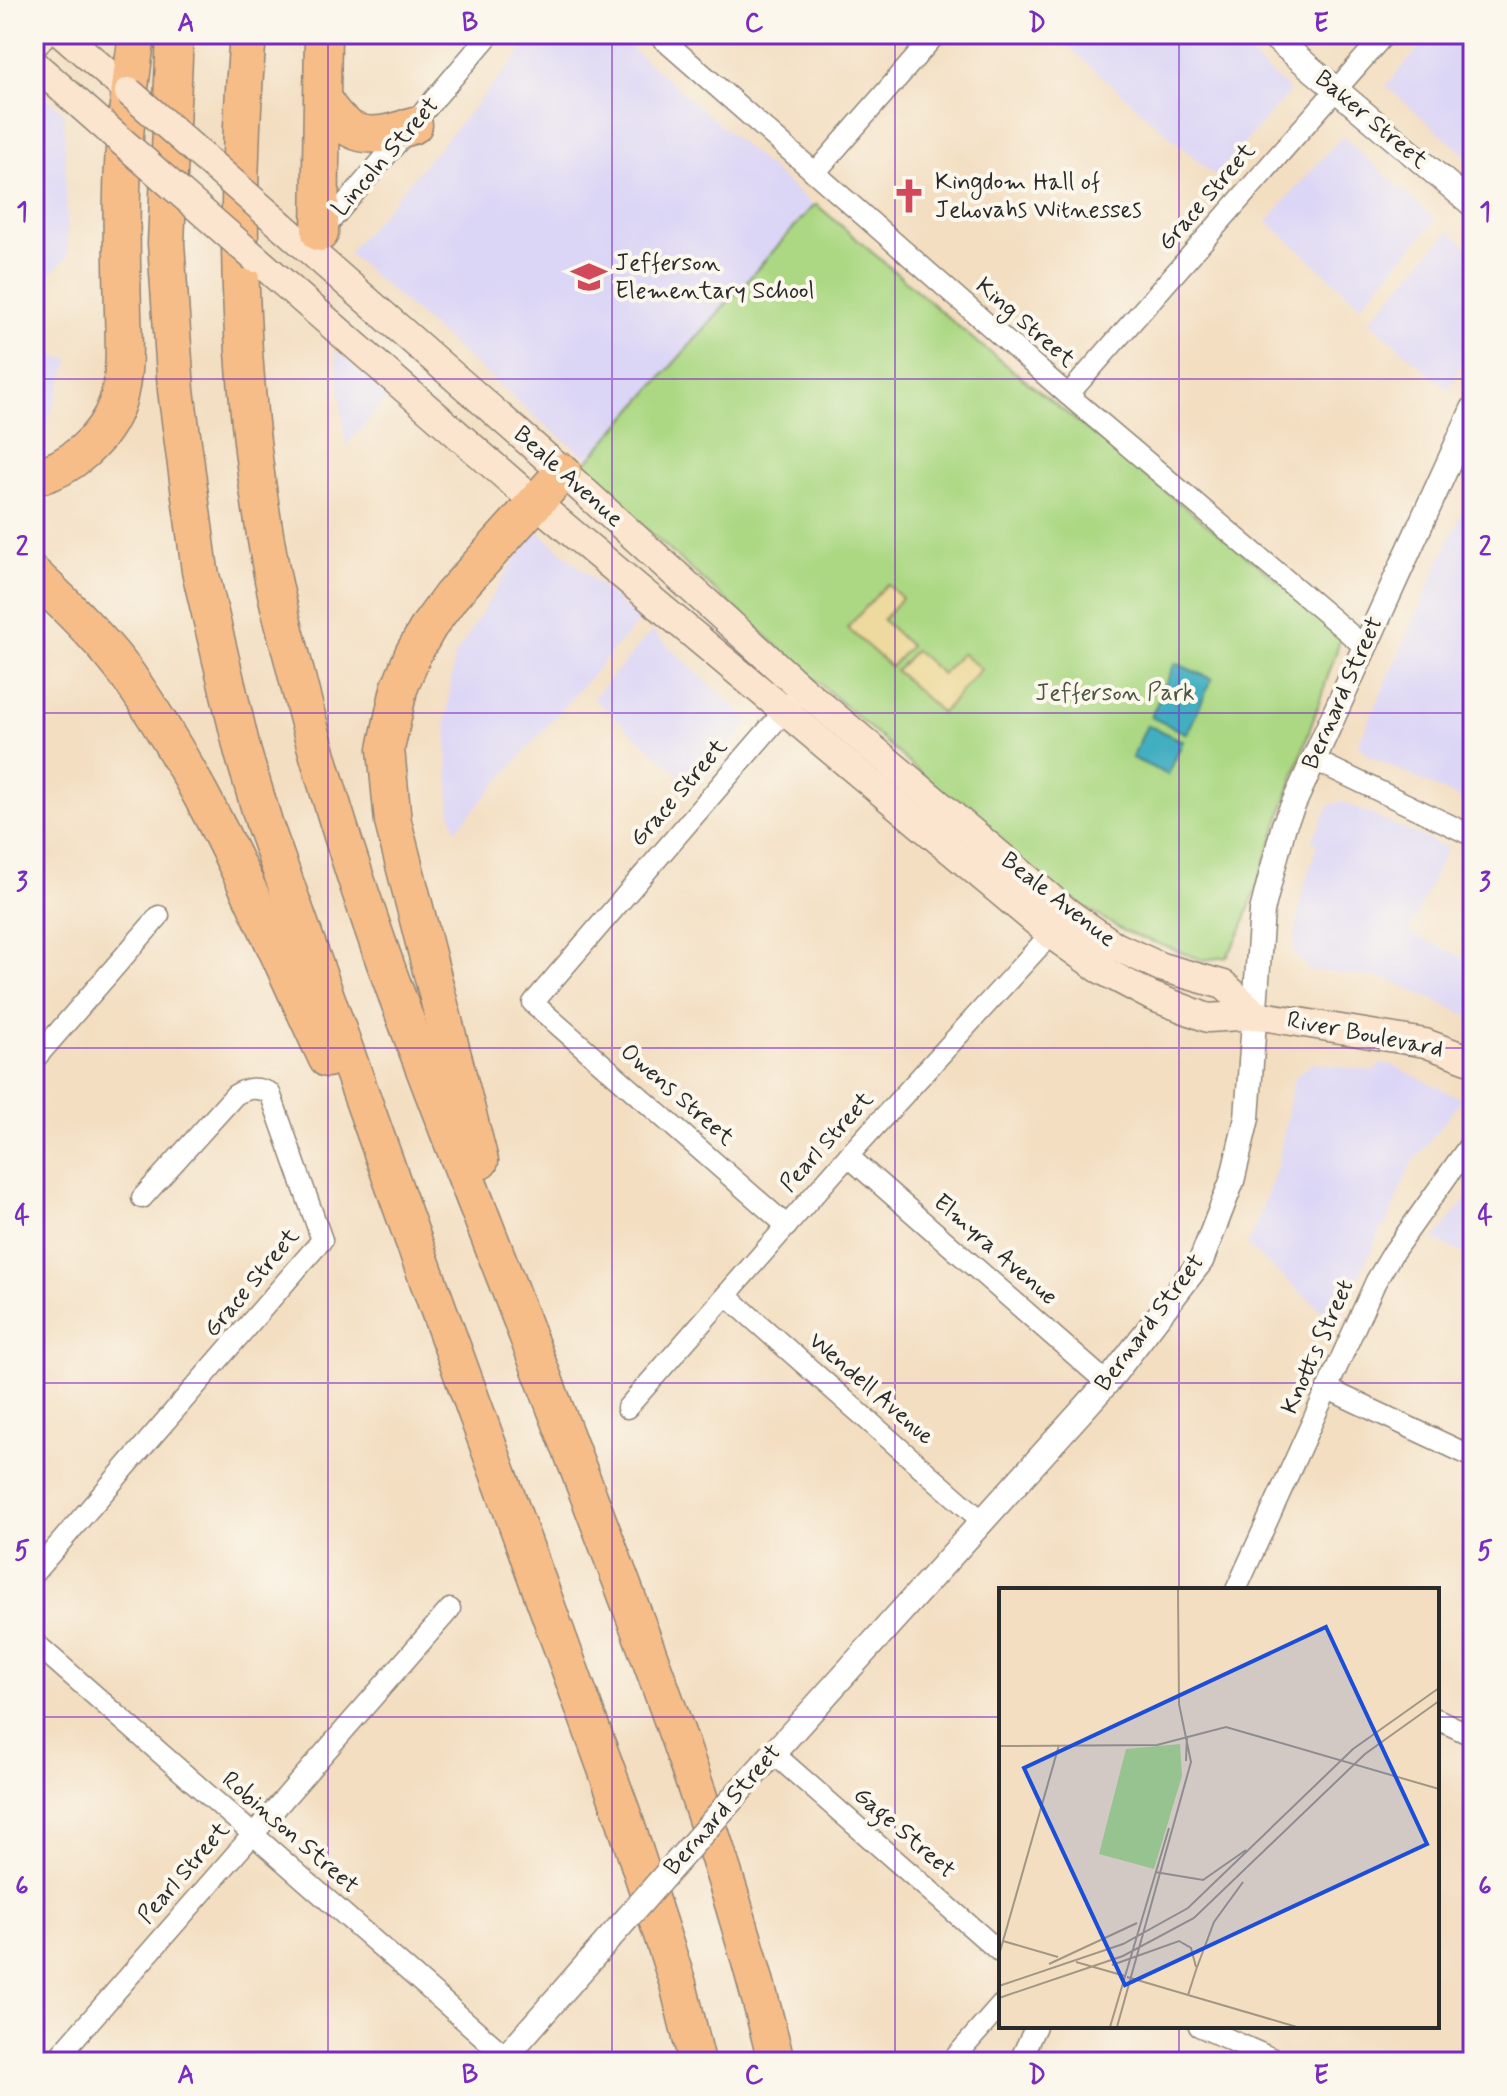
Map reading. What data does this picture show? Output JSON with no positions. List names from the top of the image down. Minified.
{"streets":{"main road":["Lincoln Street","Beale Avenue","River Boulevard"],"street":["Baker Street","Grace Street","King Street","Bernard Street","Owens Street","Pearl Street","Elmyra Avenue","Knotts Street","Wendell Avenue","Robinson Street","Gage Street"]},"crossings":[["Baker Street","Grace Street"],["Lincoln Street","Beale Avenue"],["Grace Street","King Street"],["Grace Street","Beale Avenue"],["Grace Street","Owens Street"],["King Street","Bernard Street"],["Beale Avenue","Bernard Street"],["Beale Avenue","River Boulevard"],["Beale Avenue","Pearl Street"],["Bernard Street","River Boulevard"],["Bernard Street","Elmyra Avenue"],["Bernard Street","Wendell Avenue"],["Bernard Street","Robinson Street"],["Bernard Street","Gage Street"],["Owens Street","Pearl Street"],["Pearl Street","Elmyra Avenue"],["Pearl Street","Wendell Avenue"],["Pearl Street","Robinson Street"]],"parks":["Jefferson Park"],"places":{"church":["Kingdom Hall of Jehovahs Witnesses"],"school or university":["Jefferson Elementary School"]},"grid":{"columns":["A","B","C","D","E"],"rows":["1","2","3","4","5","6"]}}
